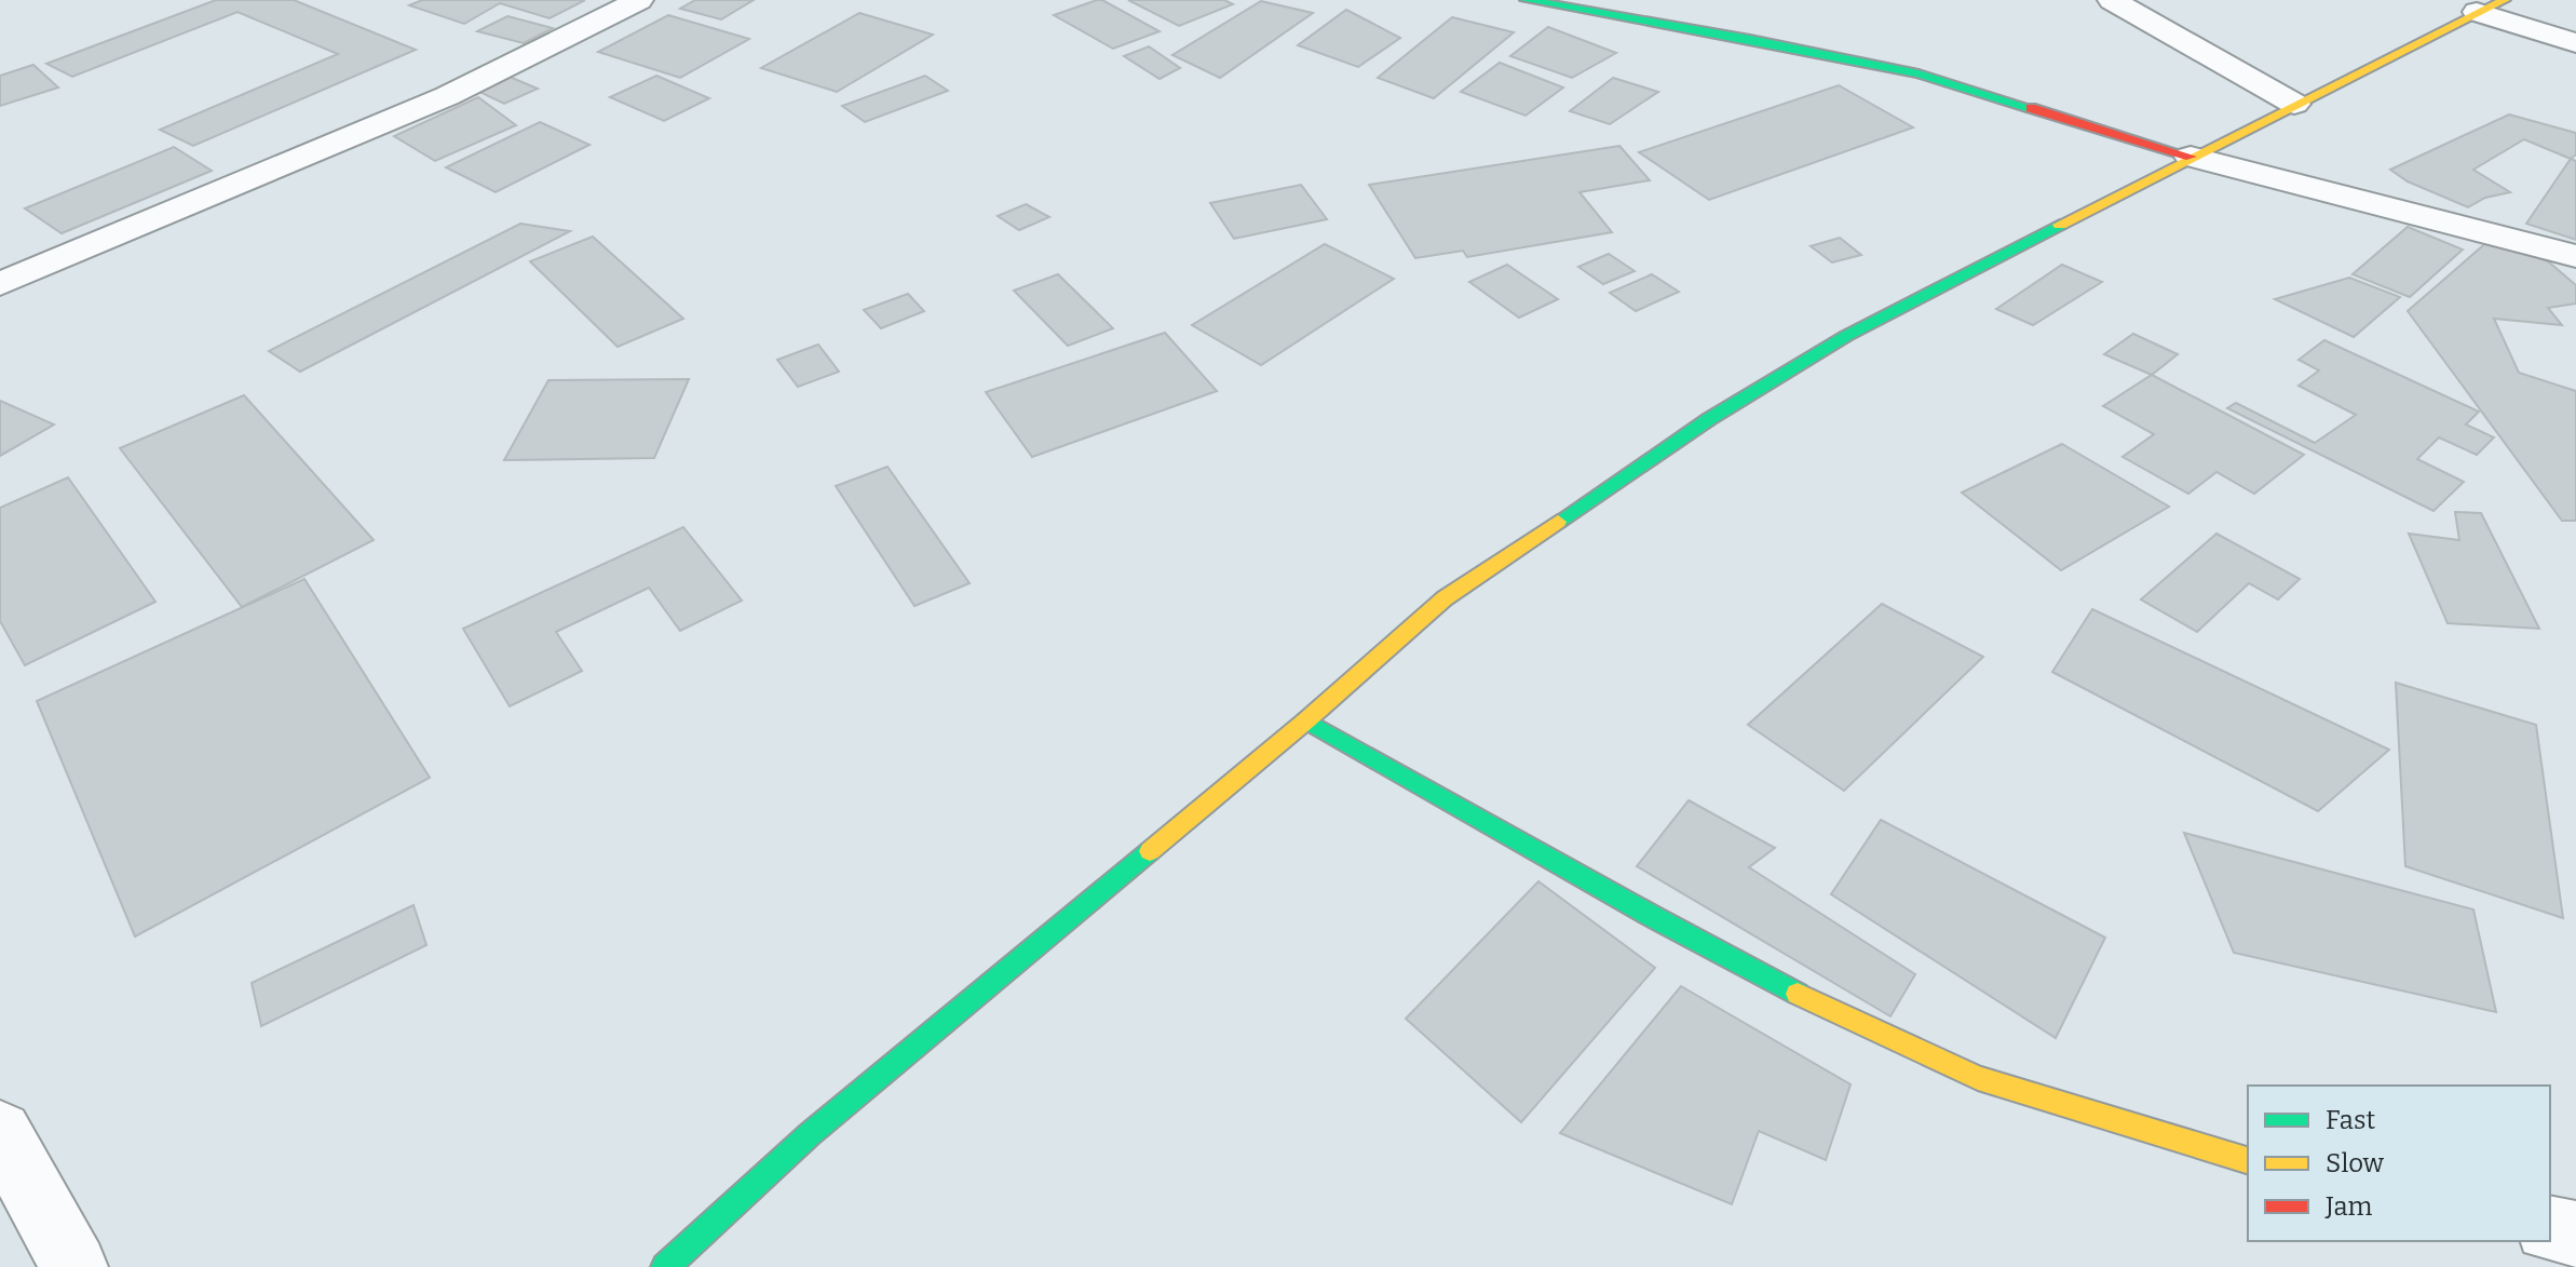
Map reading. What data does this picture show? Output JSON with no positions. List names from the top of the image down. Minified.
{"legend":["Fast","Slow","Jam"]}
